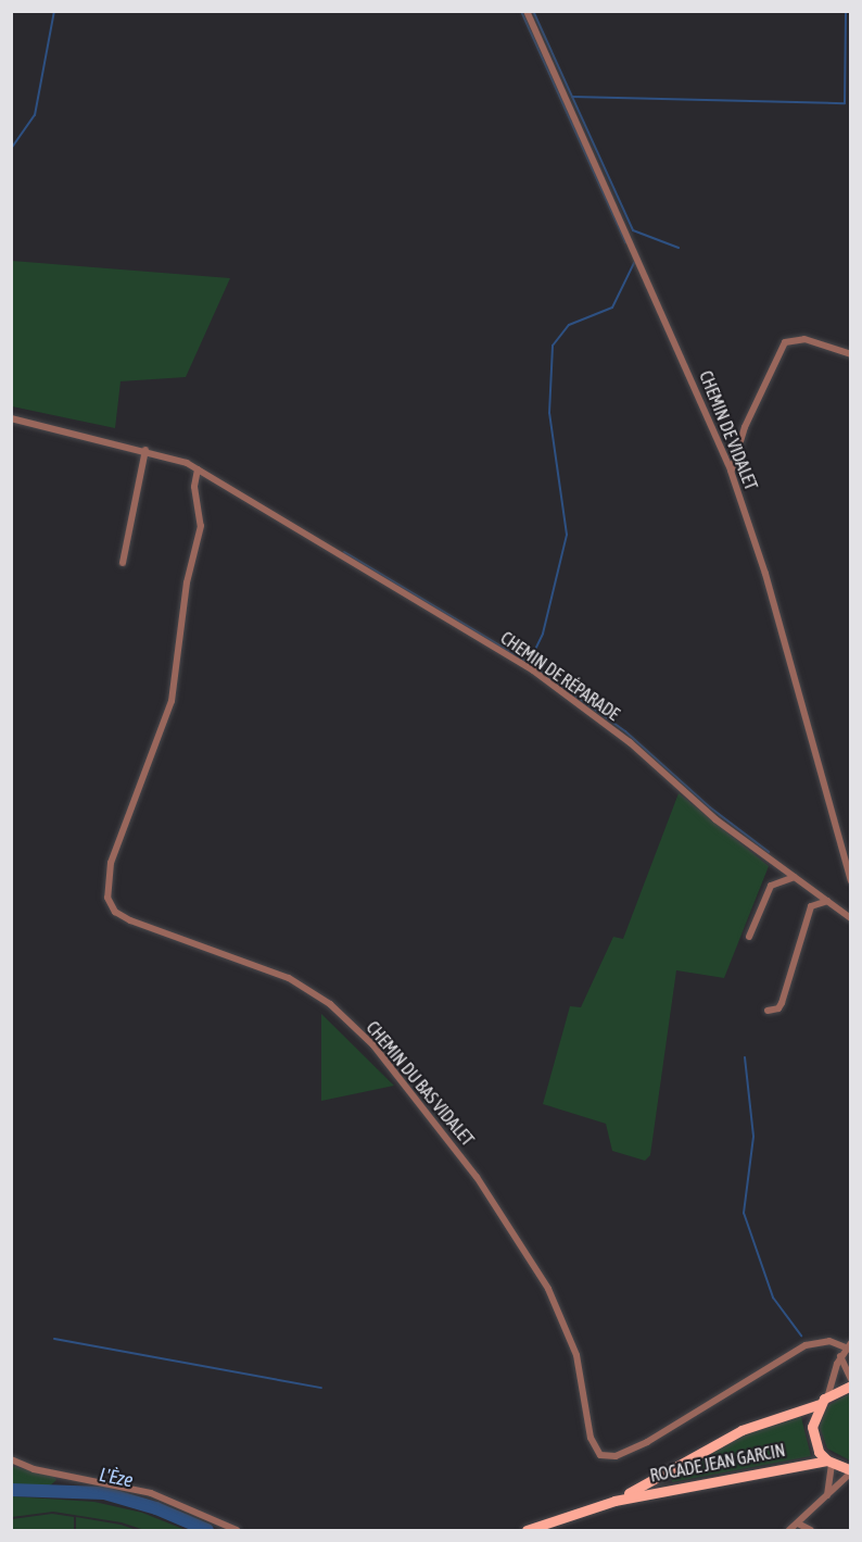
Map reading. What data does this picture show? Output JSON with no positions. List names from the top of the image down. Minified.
{"streets":{"main road":["ROCADE JEAN GARCIN"],"street":["CHEMIN DE VIDALET","CHEMIN DE RÉPARADE","CHEMIN DU BAS VIDALET"]},"crossings":[["CHEMIN DE RÉPARADE","CHEMIN DU BAS VIDALET"]],"water":["L'Èze"]}
